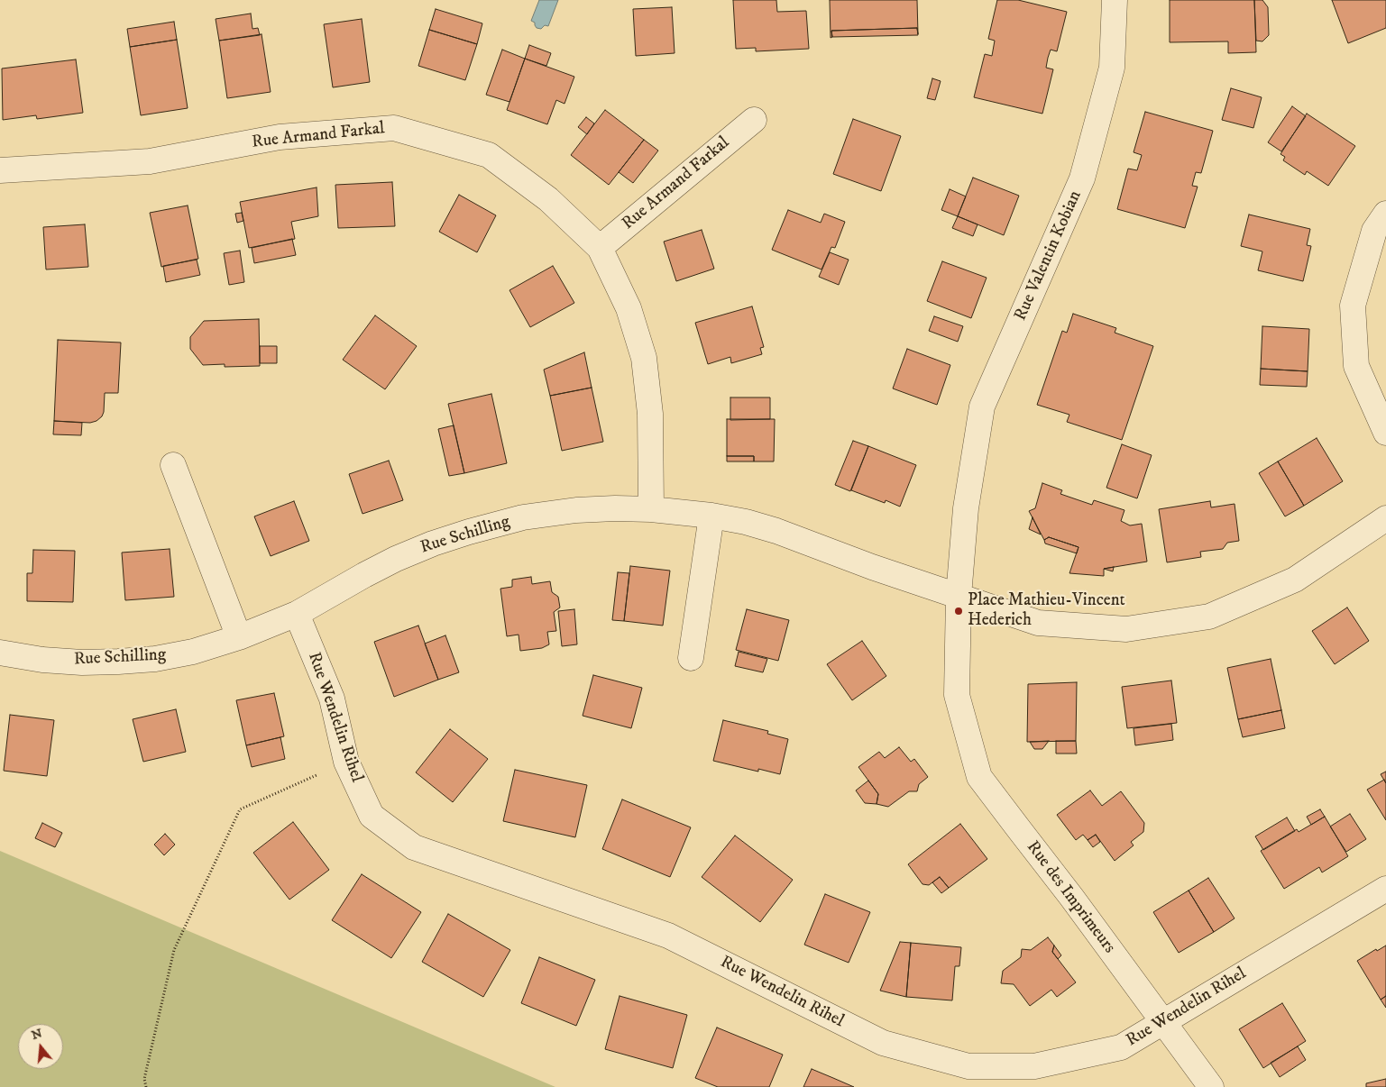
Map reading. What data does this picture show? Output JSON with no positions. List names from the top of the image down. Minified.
{"streets":{"street":["Rue Armand Farkal","Rue Valentin Kobian","Rue Schilling","Rue Wendelin Rihel","Rue des Imprimeurs"]},"crossings":[["Rue Armand Farkal","Rue Schilling"],["Rue Valentin Kobian","Rue Schilling"],["Rue Valentin Kobian","Rue des Imprimeurs"],["Rue Schilling","Rue Wendelin Rihel"],["Rue Schilling","Rue des Imprimeurs"],["Rue Wendelin Rihel","Rue des Imprimeurs"]],"places":["Place Mathieu-Vincent Hederich"],"north":"top"}
